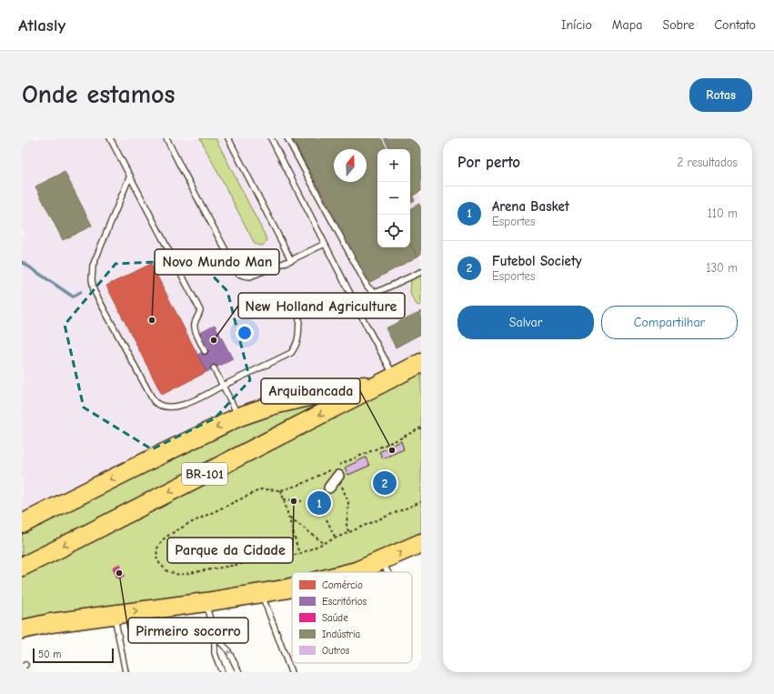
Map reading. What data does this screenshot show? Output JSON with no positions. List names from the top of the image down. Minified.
{"streets":{"highway":["BR-101"]},"places":["Novo Mundo Man","New Holland Agriculture","Arquibancada","Parque da Cidade","Pirmeiro socorro"],"legend":["Comércio","Escritórios","Saúde","Indústria","Outros"],"scale_bar":"50 m","north":"top","page":{"header":"Atlasly","nav":["Início","Mapa","Sobre","Contato"],"buttons":["Rotas",["Salvar","Compartilhar"]],"title":"Onde estamos","heading":["Por perto","2 resultados"],"map_buttons":["+","−"],"list":[{"mark":"1","name":"Arena Basket","note":"Esportes","value":"110 m"},{"mark":"2","name":"Futebol Society","note":"Esportes","value":"130 m"}],"pins":["2","1"],"scale":"50 m"}}
